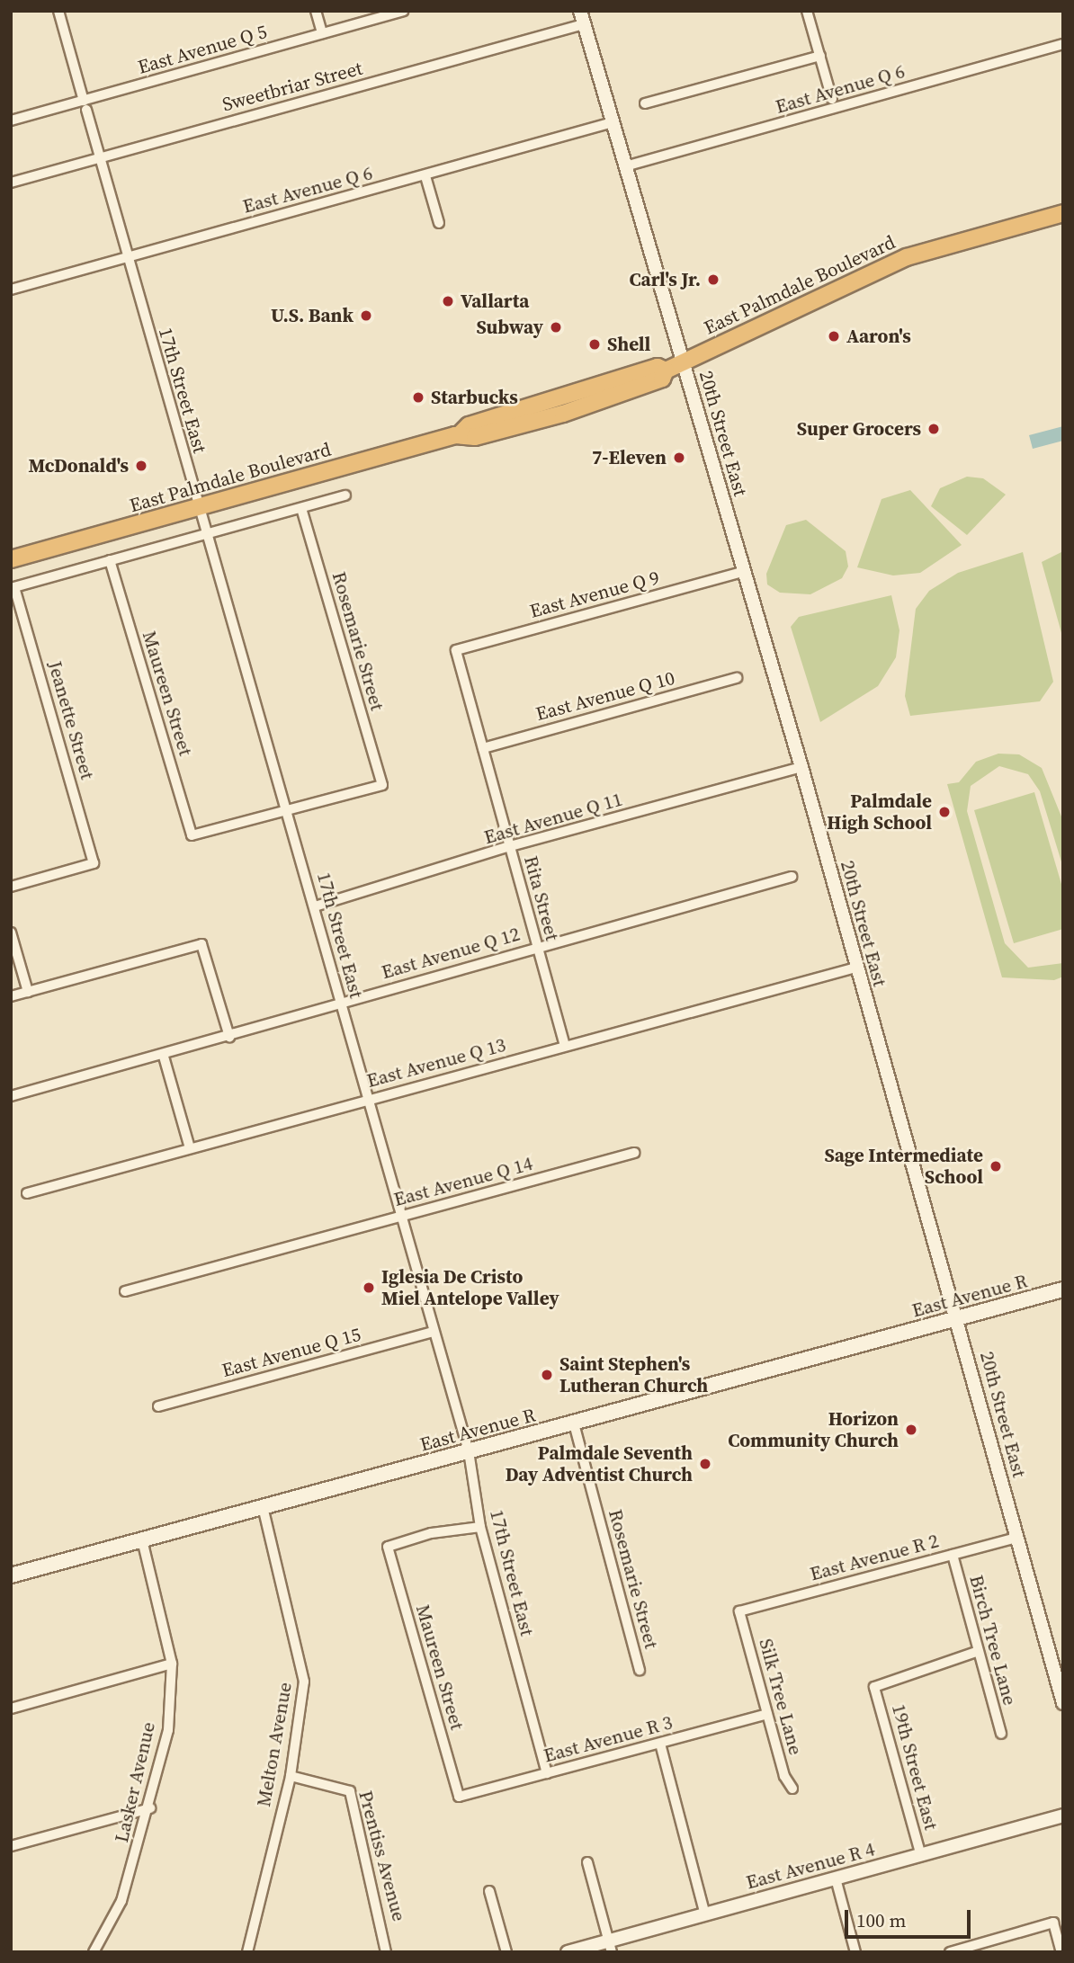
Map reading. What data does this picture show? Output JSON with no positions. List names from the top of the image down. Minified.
{"streets":{"highway":["East Palmdale Boulevard"],"main road":["East Avenue R"],"street":["East Avenue Q 5","Sweetbriar Street","East Avenue Q 6","17th Street East","20th Street East","East Avenue Q 9","Rosemarie Street","Maureen Street","East Avenue Q 10","Jeanette Street","East Avenue Q 11","Rita Street","East Avenue Q 12","East Avenue Q 13","East Avenue Q 14","East Avenue Q 15","East Avenue R 2","Birch Tree Lane","Silk Tree Lane","East Avenue R 3","Melton Avenue","19th Street East","Lasker Avenue","Prentiss Avenue","East Avenue R 4"]},"crossings":[["East Avenue Q 5","17th Street East"],["Sweetbriar Street","17th Street East"],["Sweetbriar Street","20th Street East"],["East Avenue Q 6","17th Street East"],["East Avenue Q 6","20th Street East"],["East Palmdale Boulevard","17th Street East"],["East Palmdale Boulevard","20th Street East"],["17th Street East","Rosemarie Street"],["17th Street East","Maureen Street"],["17th Street East","East Avenue Q 11"],["17th Street East","East Avenue Q 12"],["17th Street East","East Avenue Q 13"],["17th Street East","East Avenue Q 14"],["17th Street East","East Avenue R"],["17th Street East","East Avenue Q 15"],["17th Street East","East Avenue R 3"],["20th Street East","East Avenue Q 9"],["20th Street East","East Avenue Q 11"],["20th Street East","East Avenue Q 13"],["20th Street East","East Avenue R"],["20th Street East","East Avenue R 2"],["East Avenue Q 9","Rita Street"],["Rosemarie Street","Maureen Street"],["Rosemarie Street","East Avenue R"],["Maureen Street","East Avenue R 3"],["East Avenue Q 10","Rita Street"],["East Avenue Q 11","Rita Street"],["Rita Street","East Avenue Q 12"],["Rita Street","East Avenue Q 13"],["East Avenue R","Melton Avenue"],["East Avenue R","Lasker Avenue"],["East Avenue R 2","Birch Tree Lane"],["East Avenue R 2","Silk Tree Lane"],["Birch Tree Lane","19th Street East"],["Silk Tree Lane","East Avenue R 3"],["Melton Avenue","Prentiss Avenue"],["19th Street East","East Avenue R 4"]],"places":["Carl's Jr.","Vallarta","U.S. Bank","Subway","Aaron's","Shell","Starbucks","Super Grocers","7-Eleven","McDonald's","Palmdale High School","Sage Intermediate School","Iglesia De Cristo Miel Antelope Valley","Saint Stephen's Lutheran Church","Horizon Community Church","Palmdale Seventh Day Adventist Church"],"scale_bar":"100 m"}
